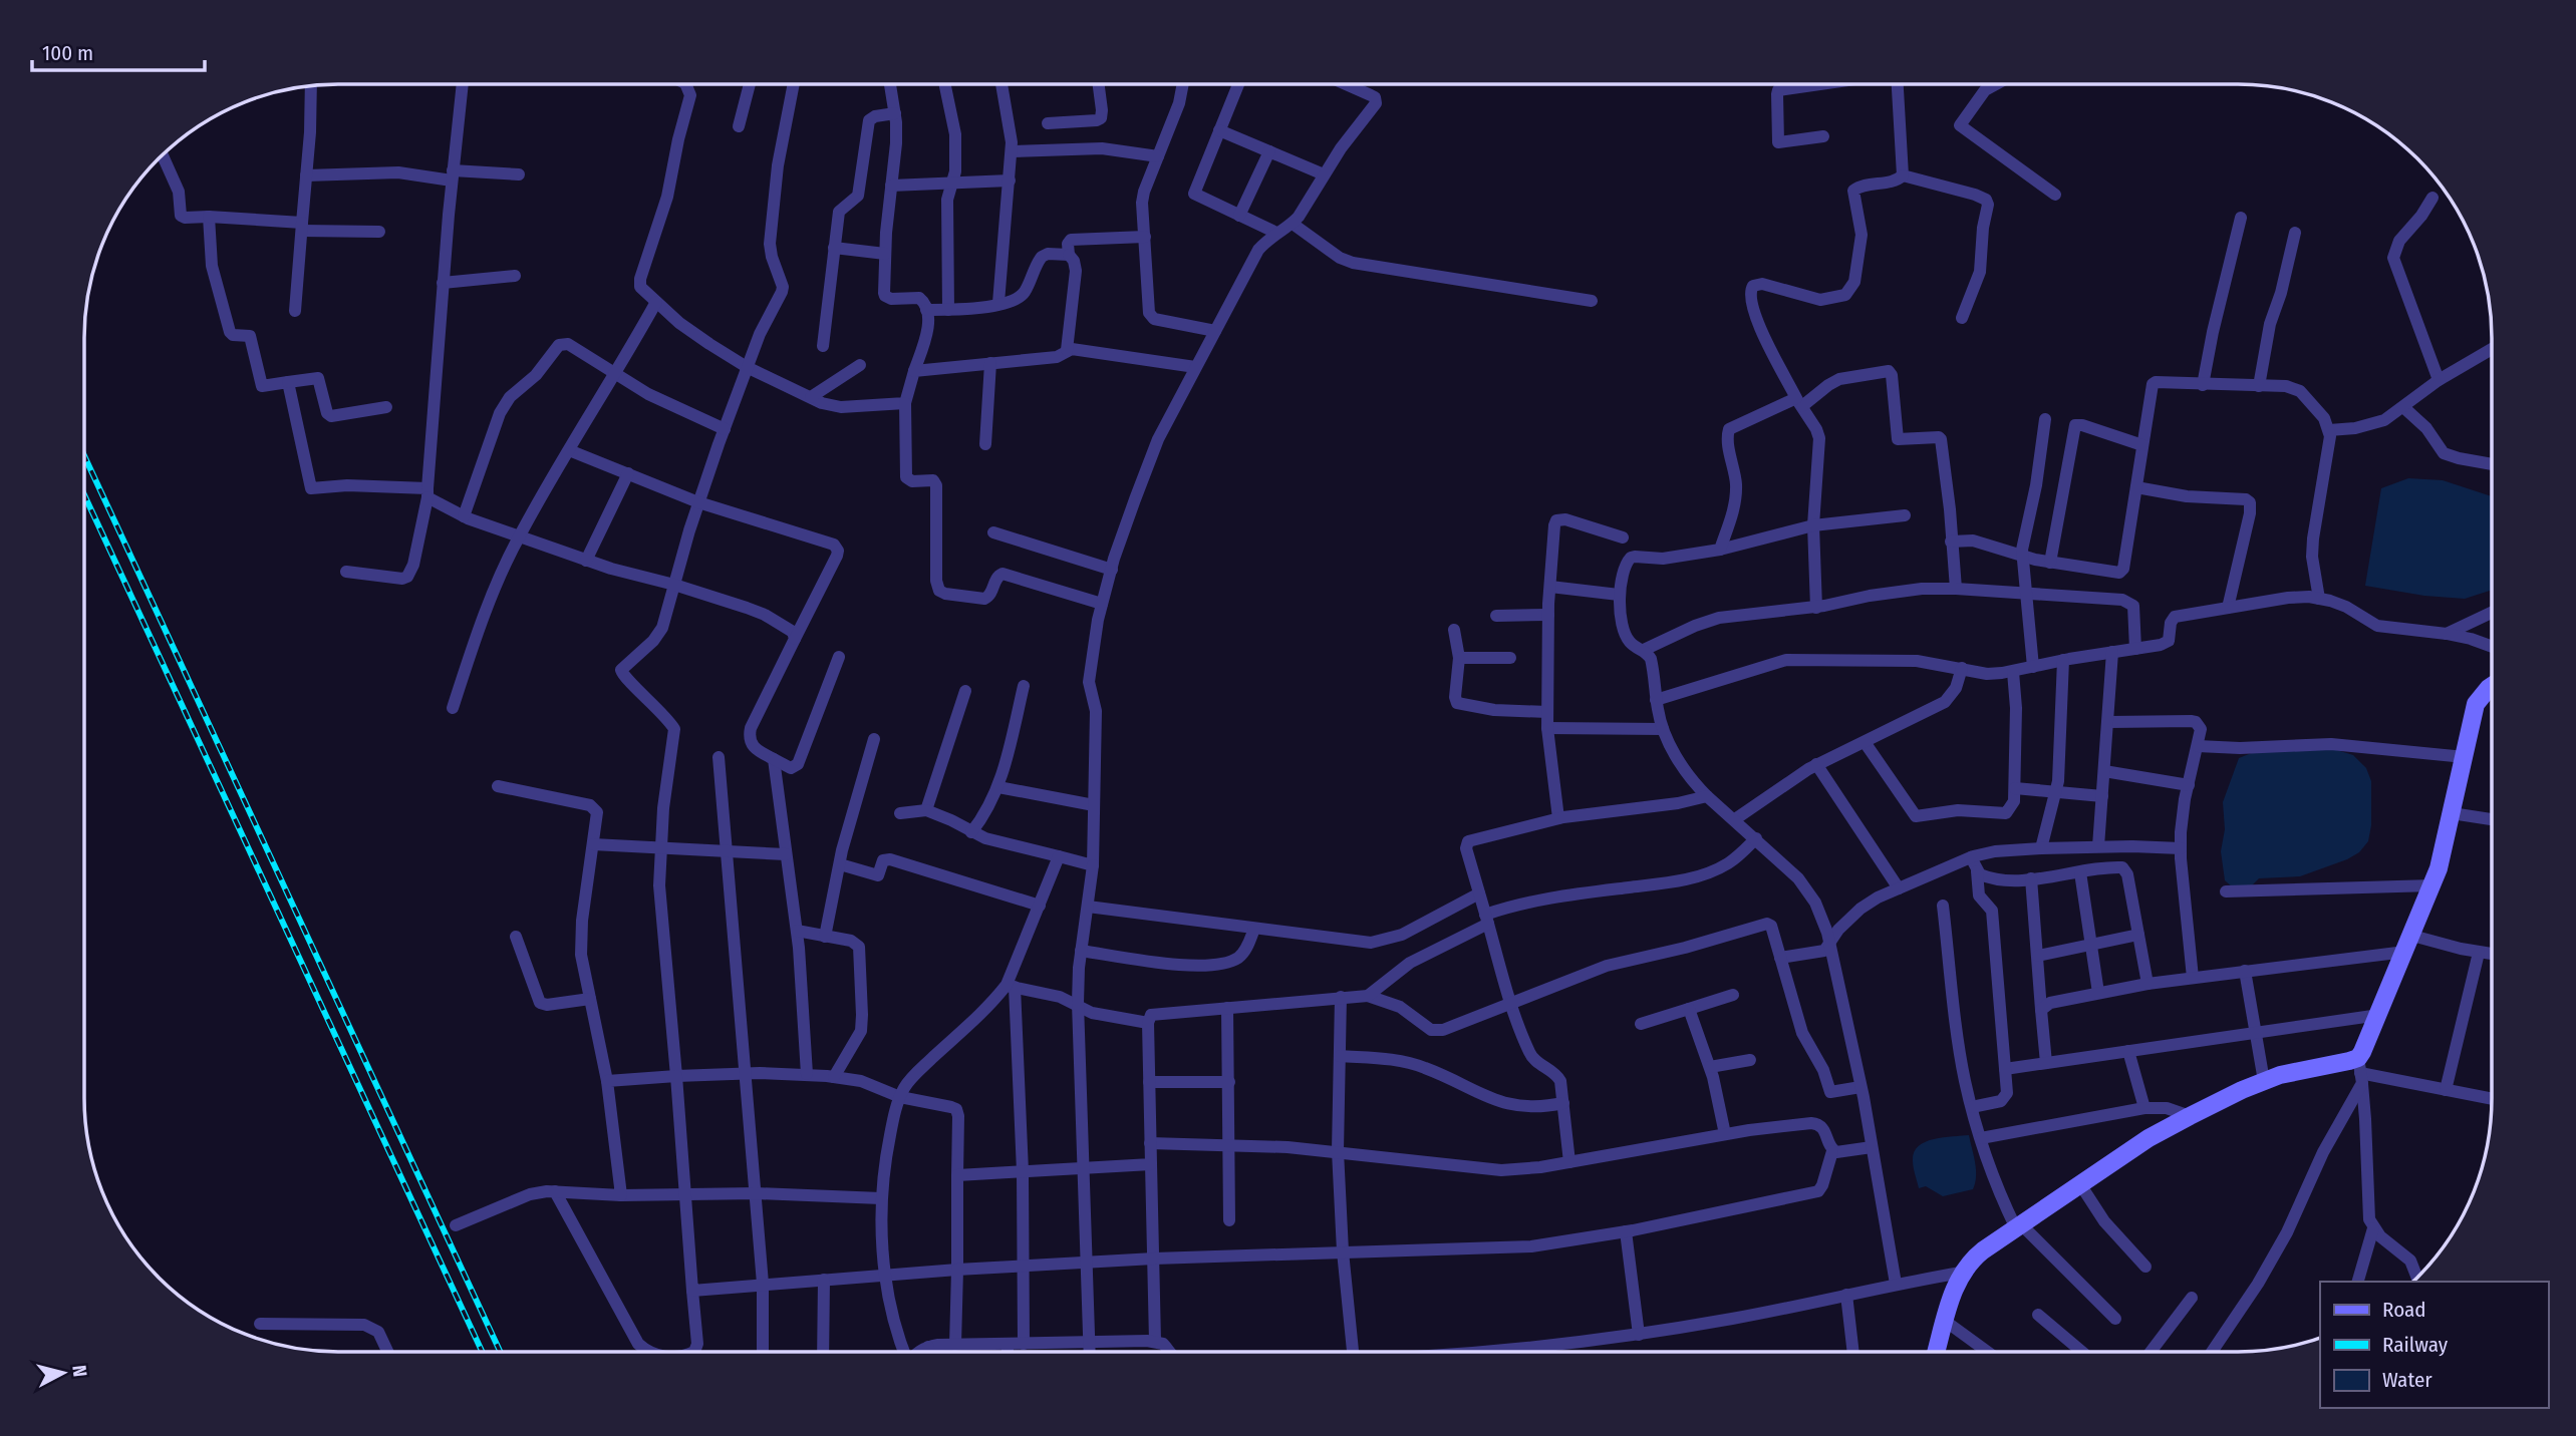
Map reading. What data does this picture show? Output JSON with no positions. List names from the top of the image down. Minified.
{"legend":["Road","Railway","Water"],"scale_bar":"100 m","north":"right"}
